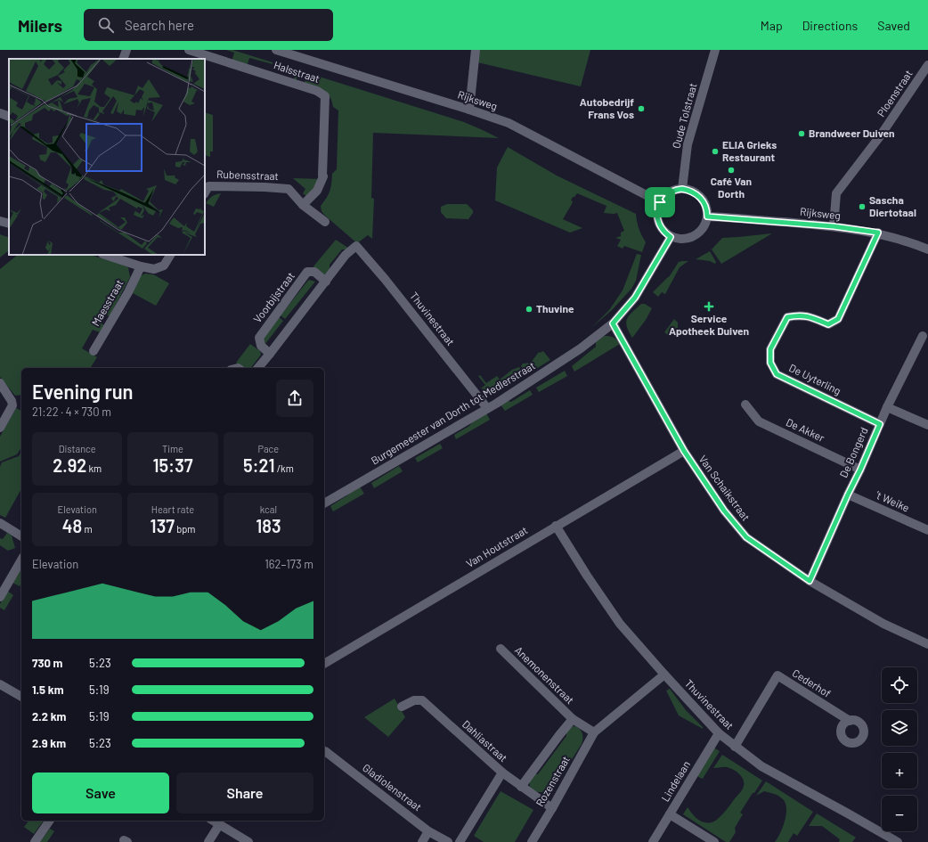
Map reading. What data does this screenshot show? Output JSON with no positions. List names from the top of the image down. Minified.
{"streets":{"street":["Halsstraat","Ploenstraat","Rijksweg","Oude Tolstraat","Rubensstraat","Voorbijstraat","Maesstraat","Thuvinestraat","De Uyterling","Burgemeester van Dorth tot Medlerstraat","De Akker","De Bongerd","Van Schaikstraat","'t Weike","Van Houtstraat","Anemonenstraat","Cederhof","Dahliastraat","Rozenstraat","Lindelaan","Gladiolenstraat"]},"crossings":[["Halsstraat","Rubensstraat"],["Ploenstraat","Rijksweg"],["Rijksweg","Oude Tolstraat"],["Rijksweg","De Uyterling"],["Rijksweg","Burgemeester van Dorth tot Medlerstraat"],["Oude Tolstraat","Burgemeester van Dorth tot Medlerstraat"],["Voorbijstraat","Thuvinestraat"],["Thuvinestraat","Burgemeester van Dorth tot Medlerstraat"],["Thuvinestraat","Van Houtstraat"],["Thuvinestraat","Cederhof"],["Thuvinestraat","Rozenstraat"],["Thuvinestraat","Lindelaan"],["De Uyterling","De Bongerd"],["Burgemeester van Dorth tot Medlerstraat","Van Schaikstraat"],["De Akker","De Bongerd"],["De Bongerd","Van Schaikstraat"],["De Bongerd","'t Weike"],["Van Schaikstraat","Van Houtstraat"],["Anemonenstraat","Rozenstraat"],["Dahliastraat","Rozenstraat"]],"places":{"other":["Autobedrijf Frans Vos","Brandweer Duiven","ELIA Grieks Restaurant","Café Van Dorth","Sascha Diertotaal","Thuvine"],"health":["Service Apotheek Duiven"]},"page":{"header":"Milers","search":"Search here","nav":["Map","Directions","Saved"],"heading":["Evening run","21:22 · 4 × 730 m"],"stats":[["Distance","2.92 km"],["Time","15:37"],["Pace","5:21 /km"],["Elevation","48 m"],["Heart rate","137 bpm"],["kcal","183"]],"chart":["Elevation","162–173 m"],"list":[{"name":"730 m","note":"5:23"},{"name":"1.5 km","note":"5:19"},{"name":"2.2 km","note":"5:19"},{"name":"2.9 km","note":"5:23"}],"map_buttons":["+","−"],"buttons":["Save","Share"]}}
